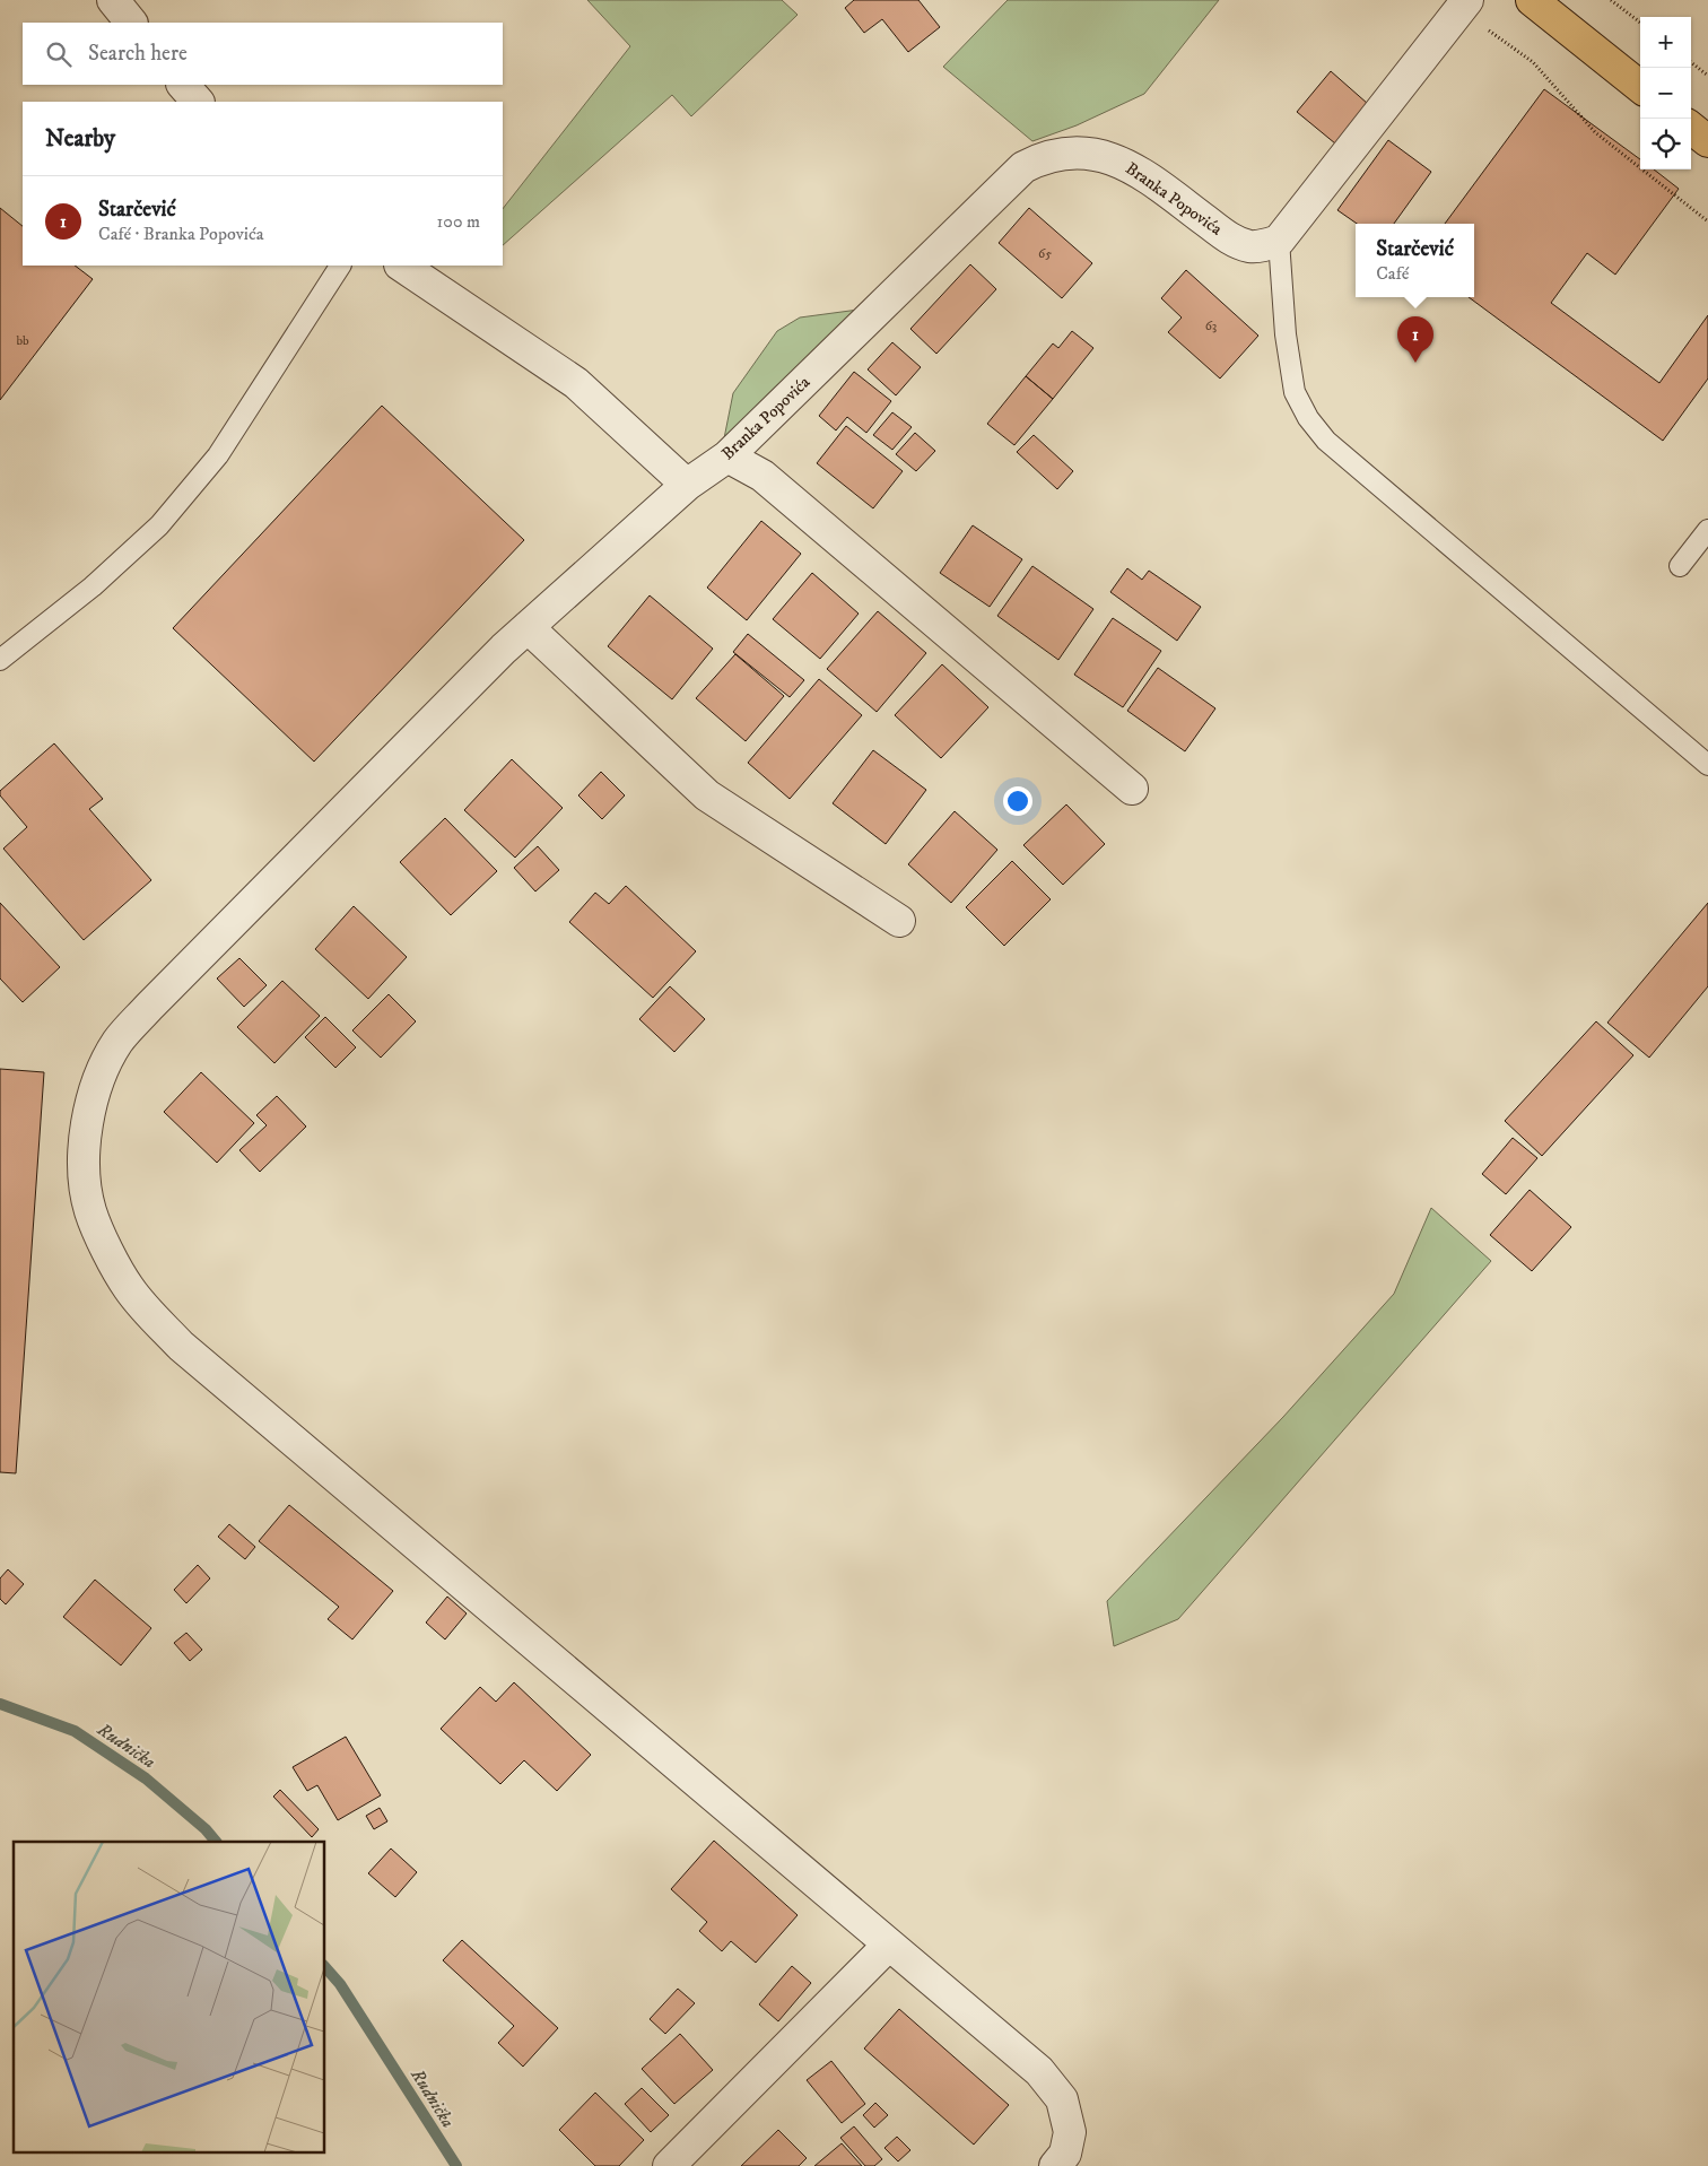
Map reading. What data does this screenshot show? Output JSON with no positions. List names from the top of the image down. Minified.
{"streets":{"street":["Branka Popovića"]},"water":["Rudnička"],"house_numbers":["65","63","bb"],"page":{"map_buttons":["+","−"],"search":"Search here","heading":"Nearby","list":[{"mark":"1","name":"Starčević","note":"Café · Branka Popovića","value":"100 m"}],"popup":["Starčević","Café"],"pins":"1"}}
